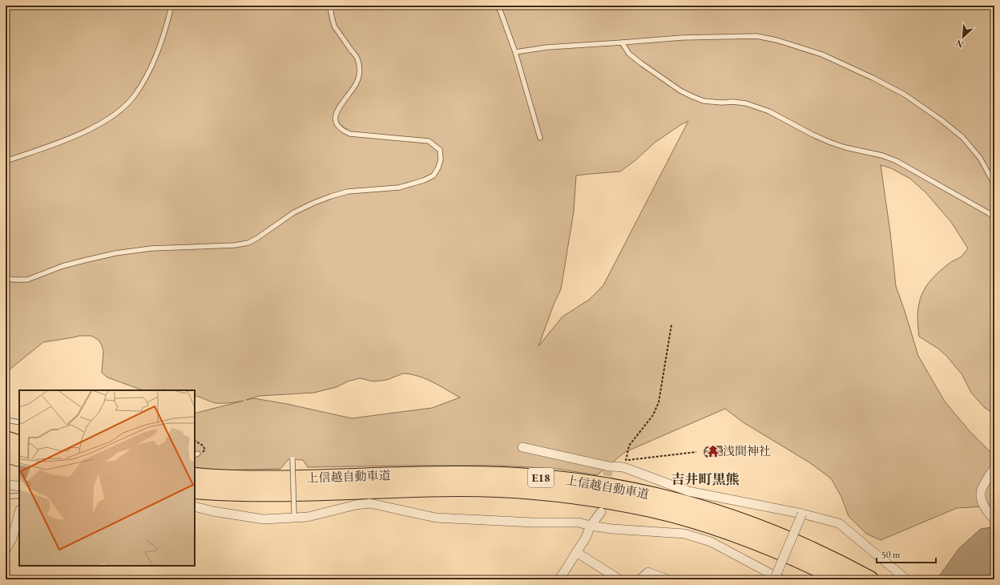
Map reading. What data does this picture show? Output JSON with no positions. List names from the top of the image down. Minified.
{"streets":{"highway":["上信越自動車道","E18"]},"districts":["吉井町黒熊"],"places":{"temple":["浅間神社"]},"scale_bar":"50 m","north":"bottom left"}
